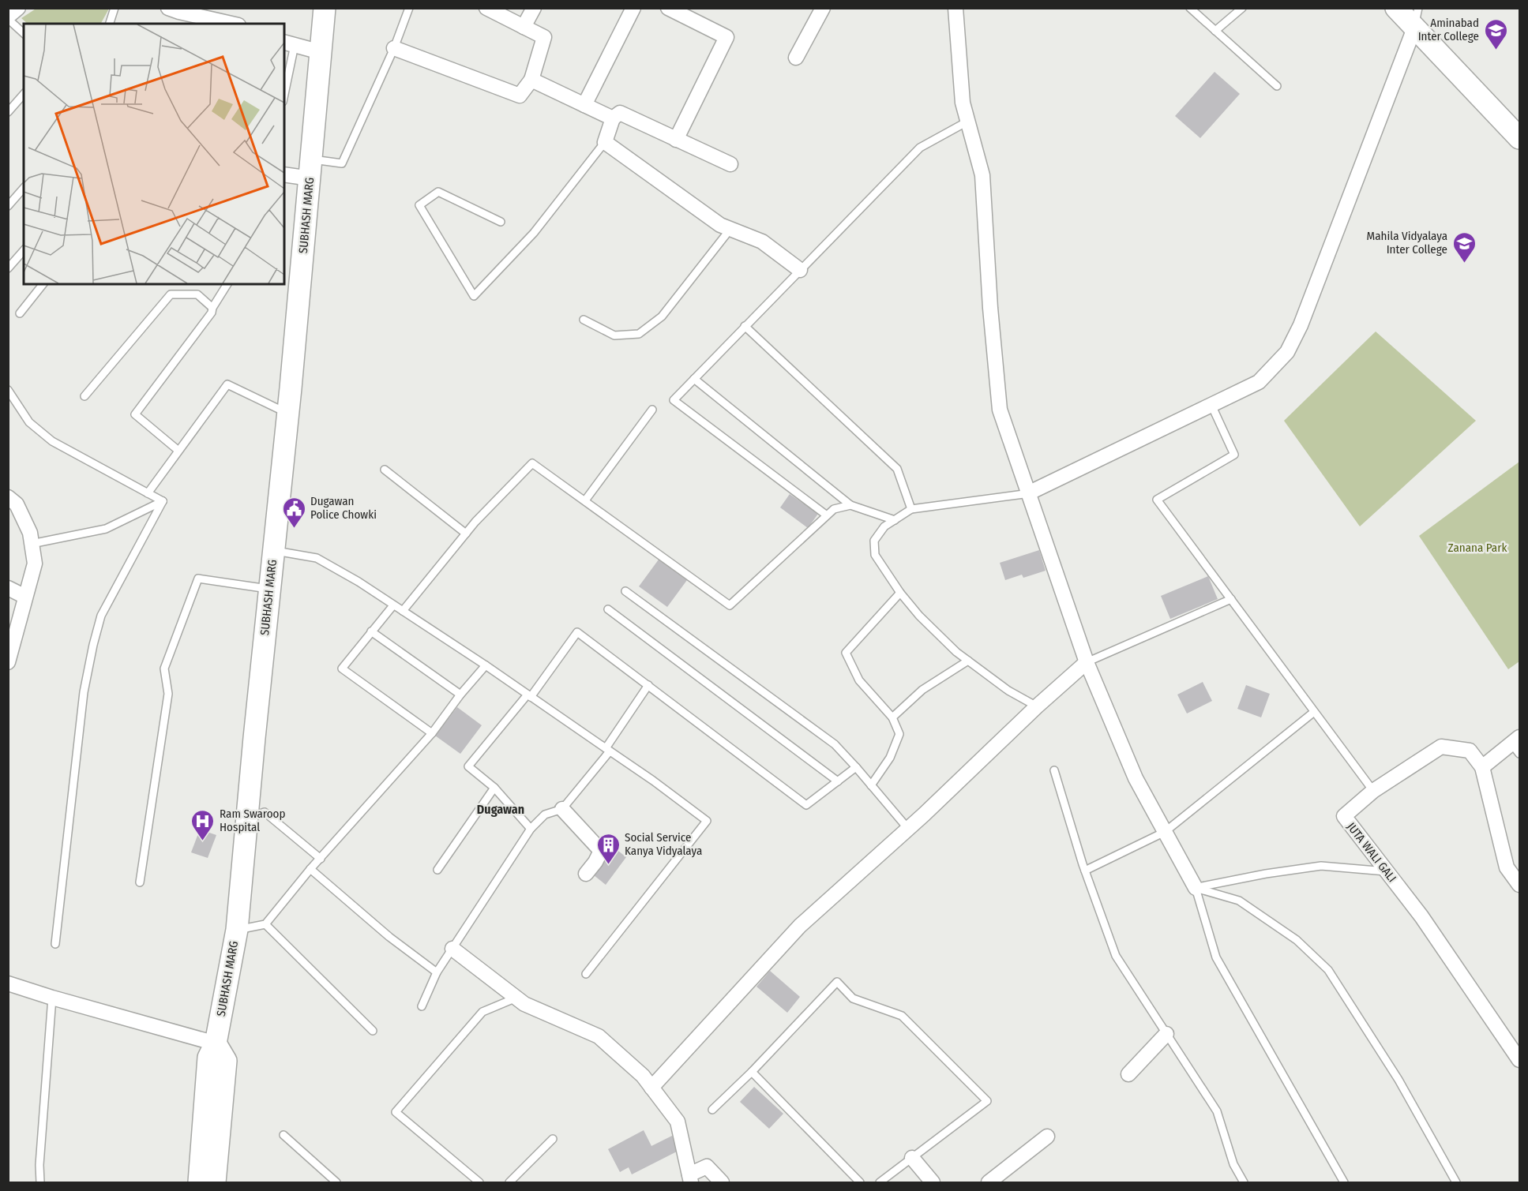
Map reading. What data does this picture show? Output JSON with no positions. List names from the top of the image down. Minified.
{"streets":{"main road":["SUBHASH MARG"],"street":["JUTA WALI GALI"]},"districts":["Dugawan"],"parks":["Zanana Park"],"places":{"school or university":["Aminabad Inter College","Mahila Vidyalaya Inter College"],"public building":["Dugawan Police Chowki"],"hospital":["Ram Swaroop Hospital"],"building":["Social Service Kanya Vidyalaya"]}}
